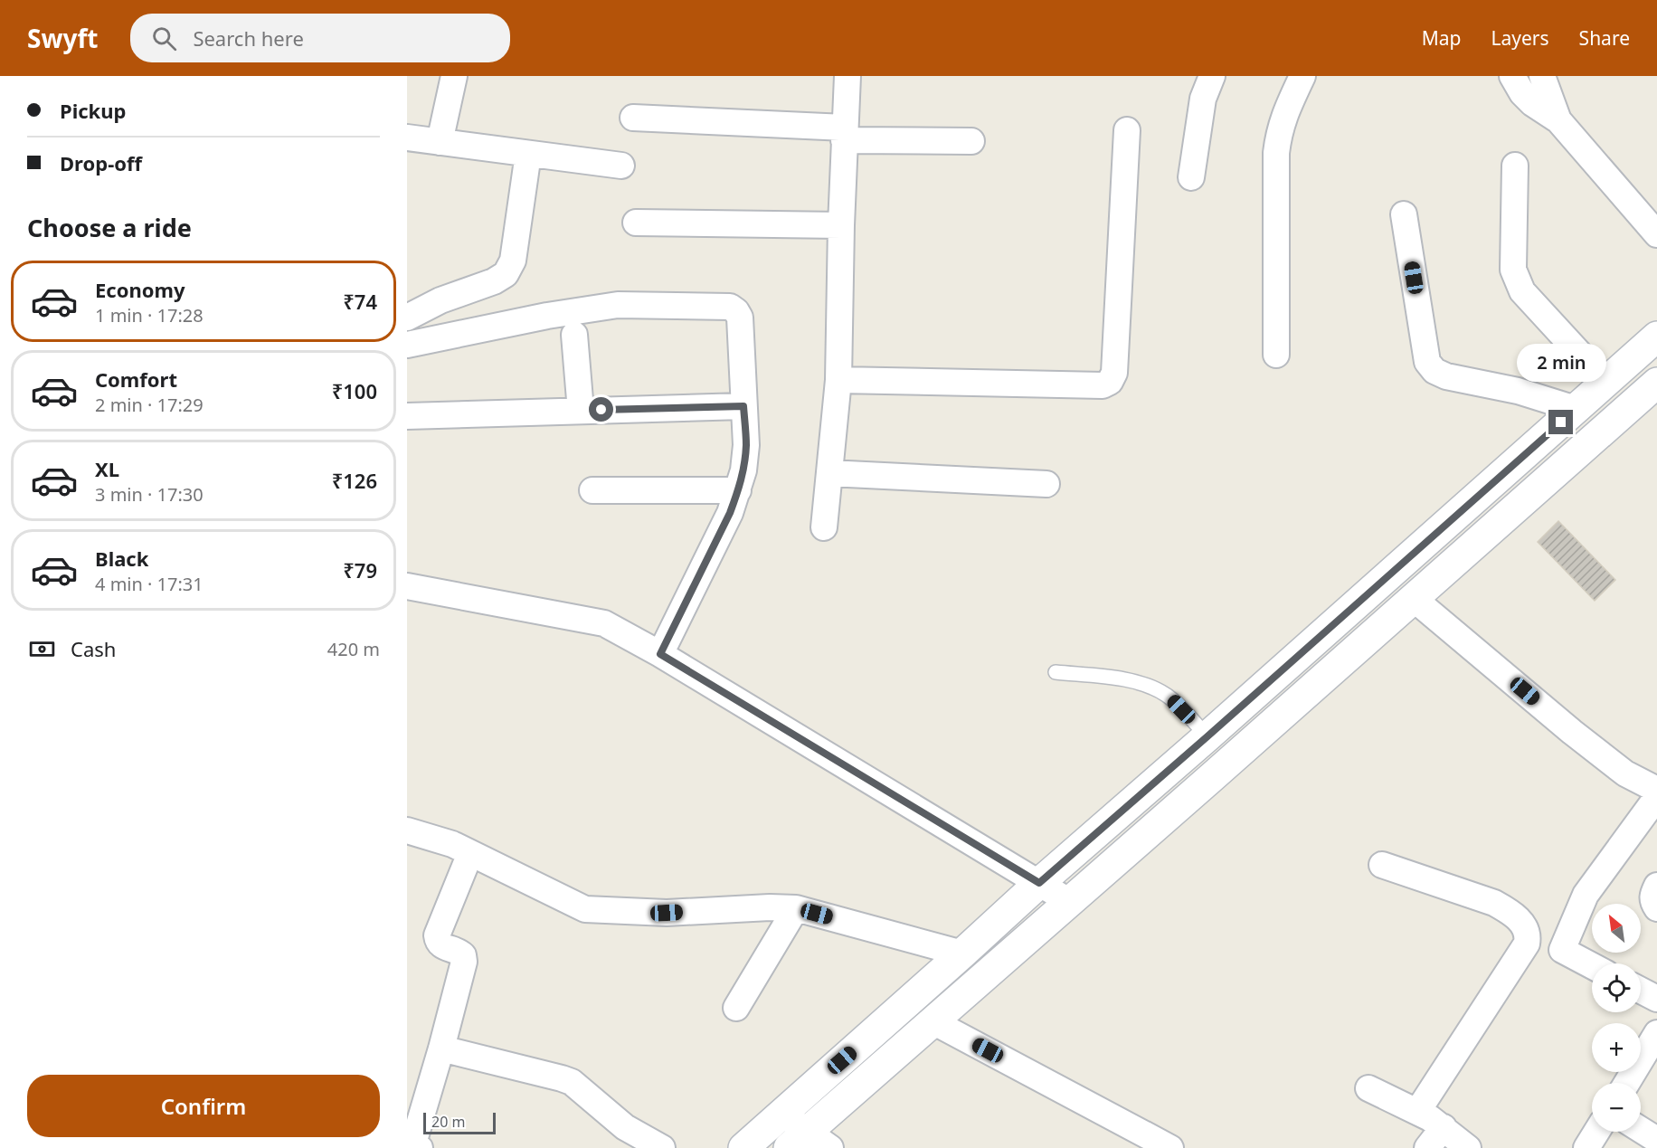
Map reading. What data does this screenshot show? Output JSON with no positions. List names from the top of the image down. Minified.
{"scale_bar":"20 m","north":"top left","page":{"header":"Swyft","search":"Search here","nav":["Map","Layers","Share"],"banner":["Pickup","Drop-off"],"heading":"Choose a ride","list":[{"name":"Economy","note":"1 min · 17:28","value":"₹74"},{"name":"Comfort","note":"2 min · 17:29","value":"₹100"},{"name":"XL","note":"3 min · 17:30","value":"₹126"},{"name":"Black","note":"4 min · 17:31","value":"₹79"}],"bubble":"2 min","pay":["Cash","420 m"],"map_buttons":["+","−"],"buttons":"Confirm","scale":"20 m"}}
